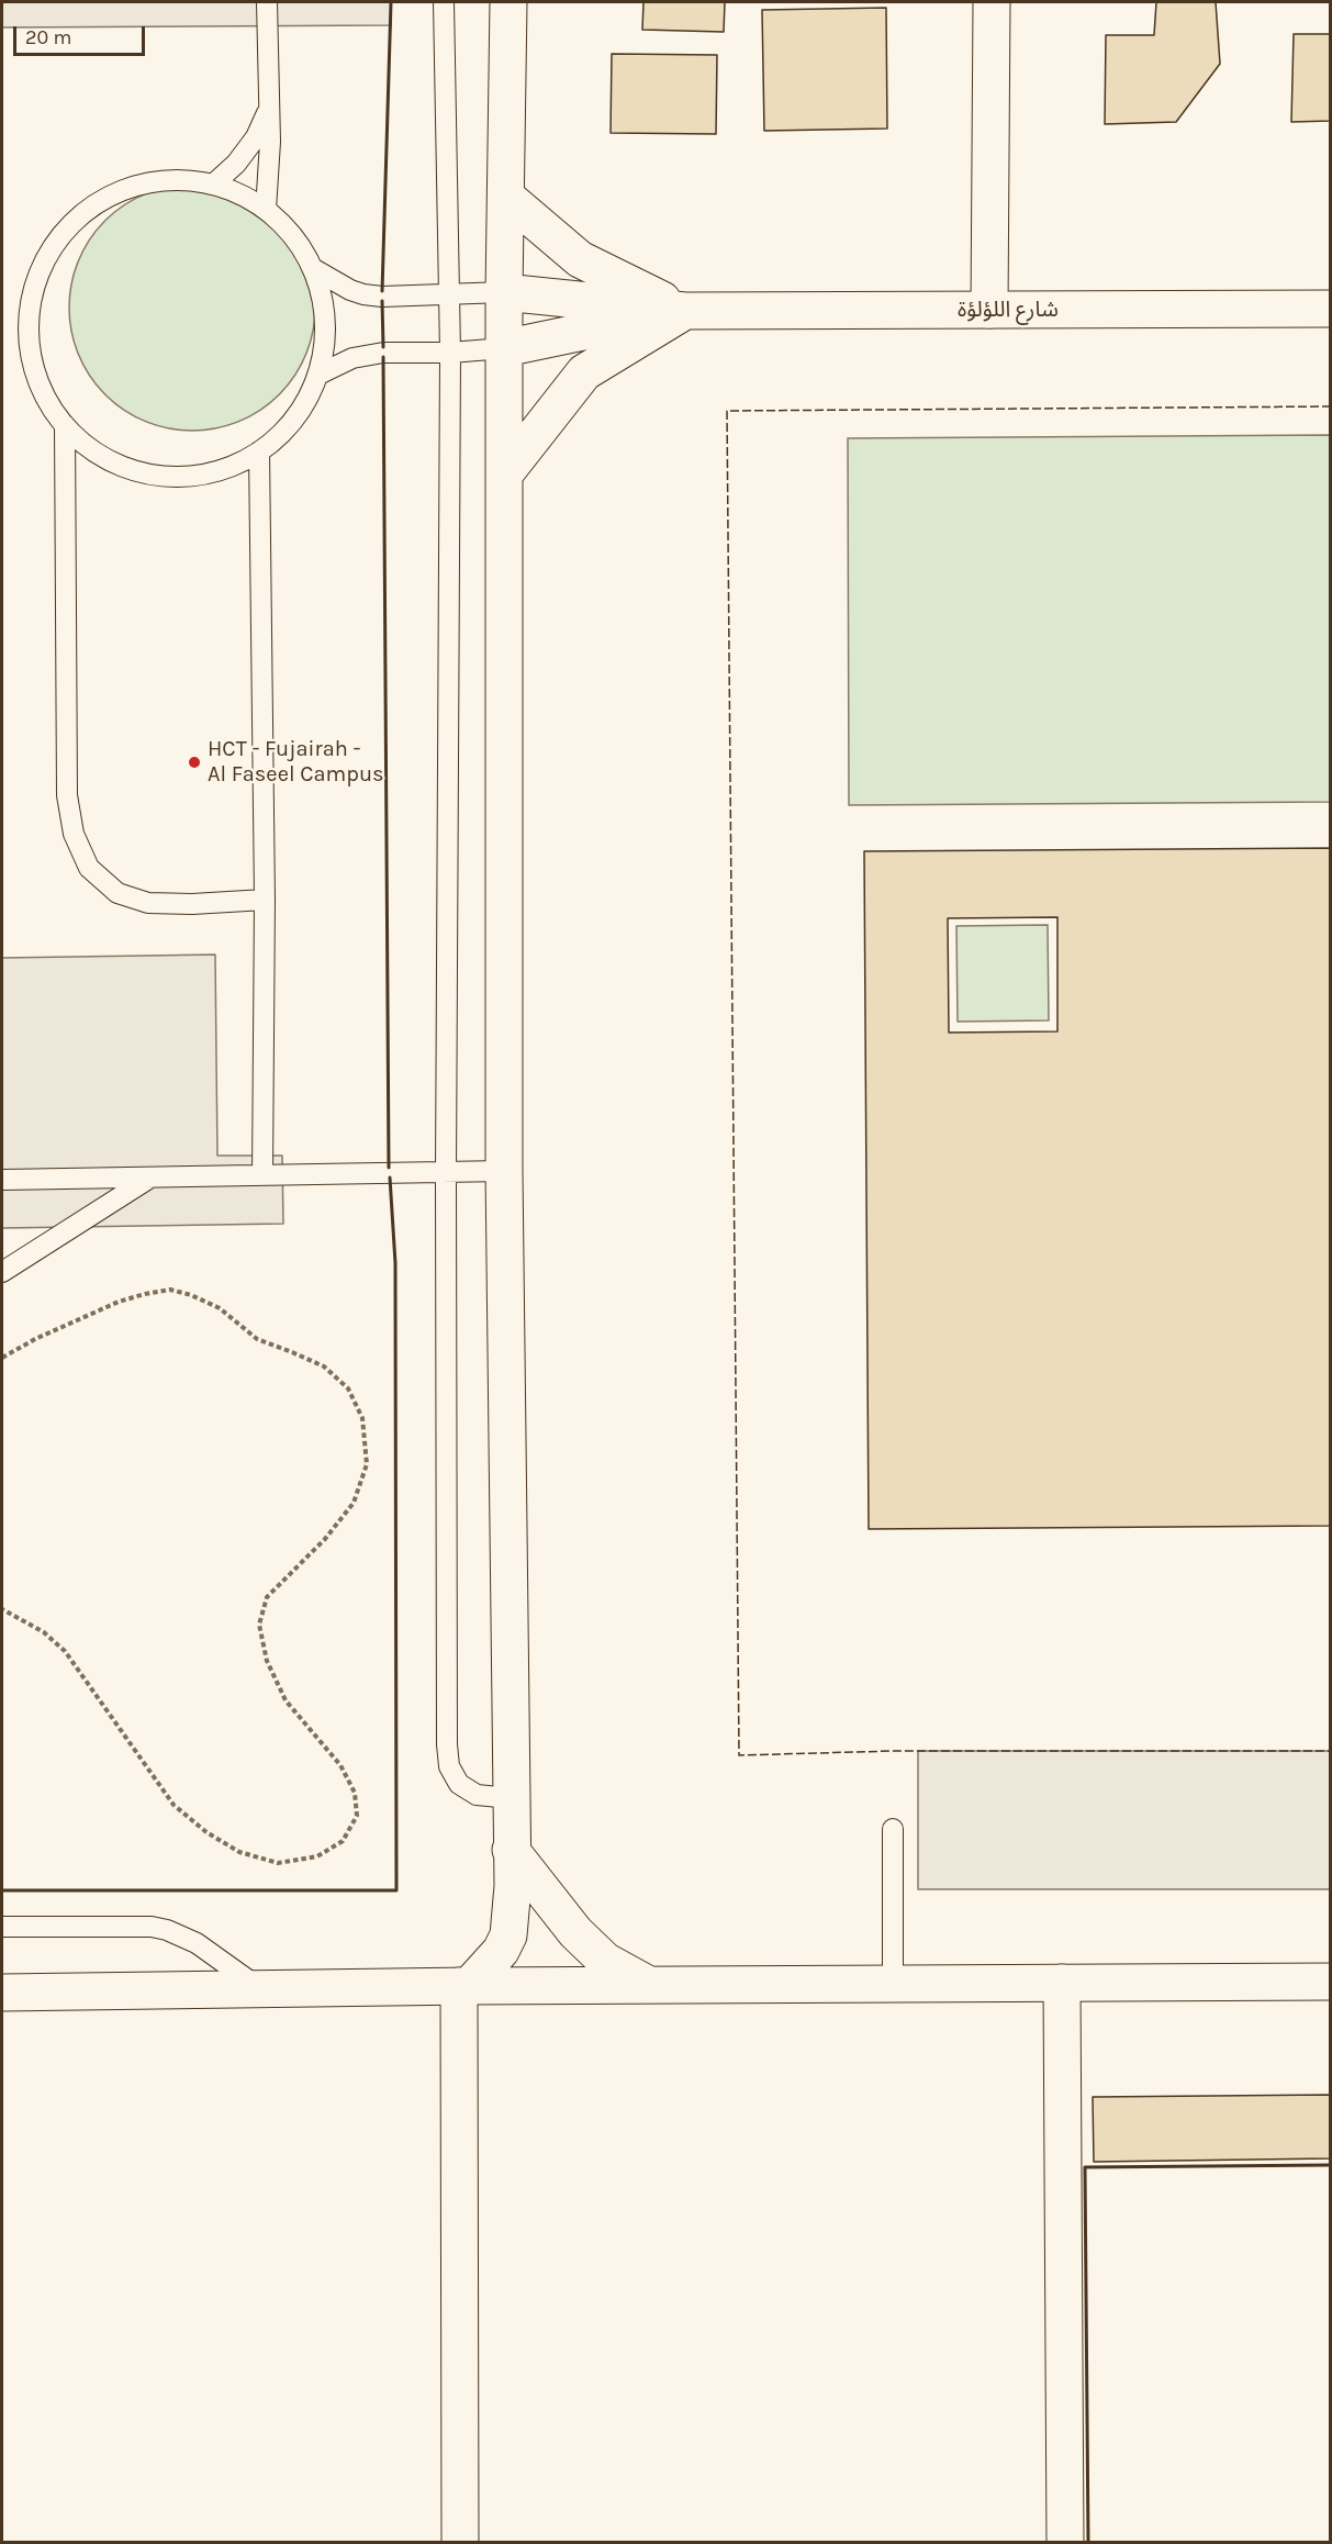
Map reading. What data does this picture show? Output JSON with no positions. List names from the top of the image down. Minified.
{"streets":{"street":["شارع اللؤلؤة"]},"places":["HCT - Fujairah - Al Faseel Campus"],"scale_bar":"20 m"}
